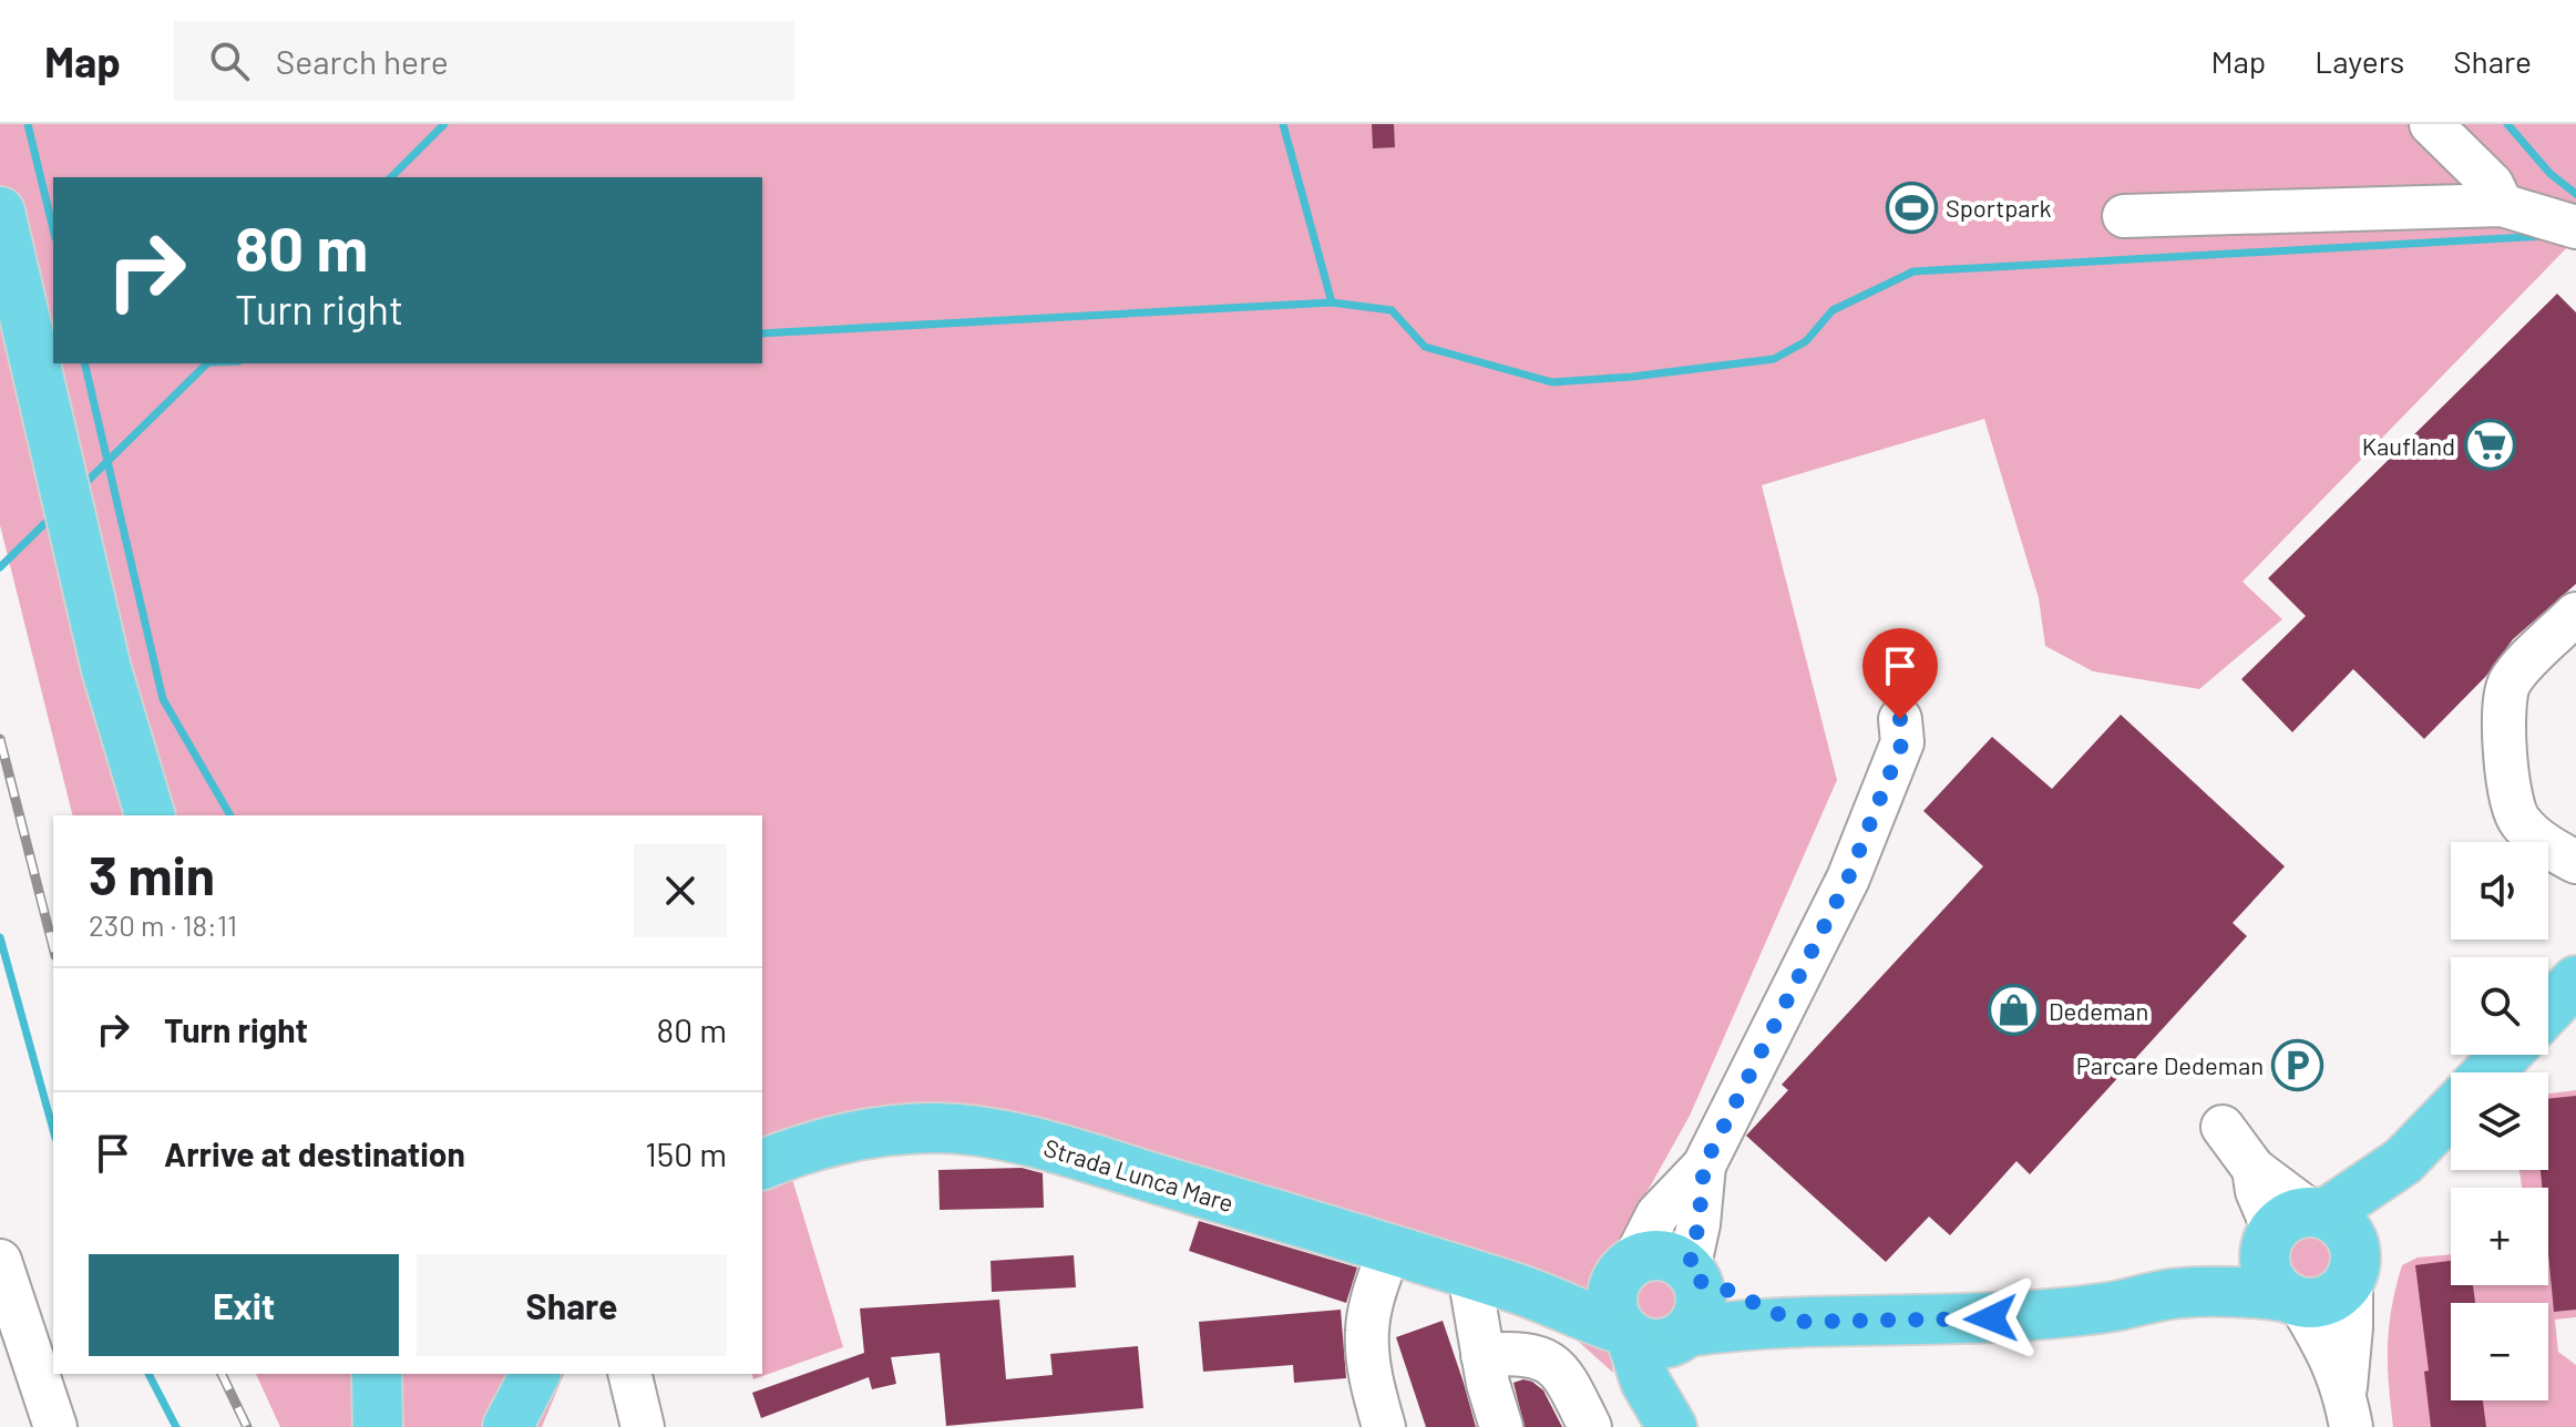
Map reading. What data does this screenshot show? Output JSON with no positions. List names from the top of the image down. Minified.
{"streets":{"main road":["Strada Lunca Mare"]},"places":{"sports":["Sportpark"],"supermarket":["Kaufland"],"shop":["Dedeman"],"parking":["Parcare Dedeman"]},"page":{"header":"Map","search":"Search here","nav":["Map","Layers","Share"],"turn":["80 m","Turn right"],"heading":["3 min","230 m · 18:11"],"map_buttons":["+","−"],"list":[{"name":"Turn right","value":"80 m"},{"name":"Arrive at destination","value":"150 m"}],"buttons":["Exit","Share"]}}
